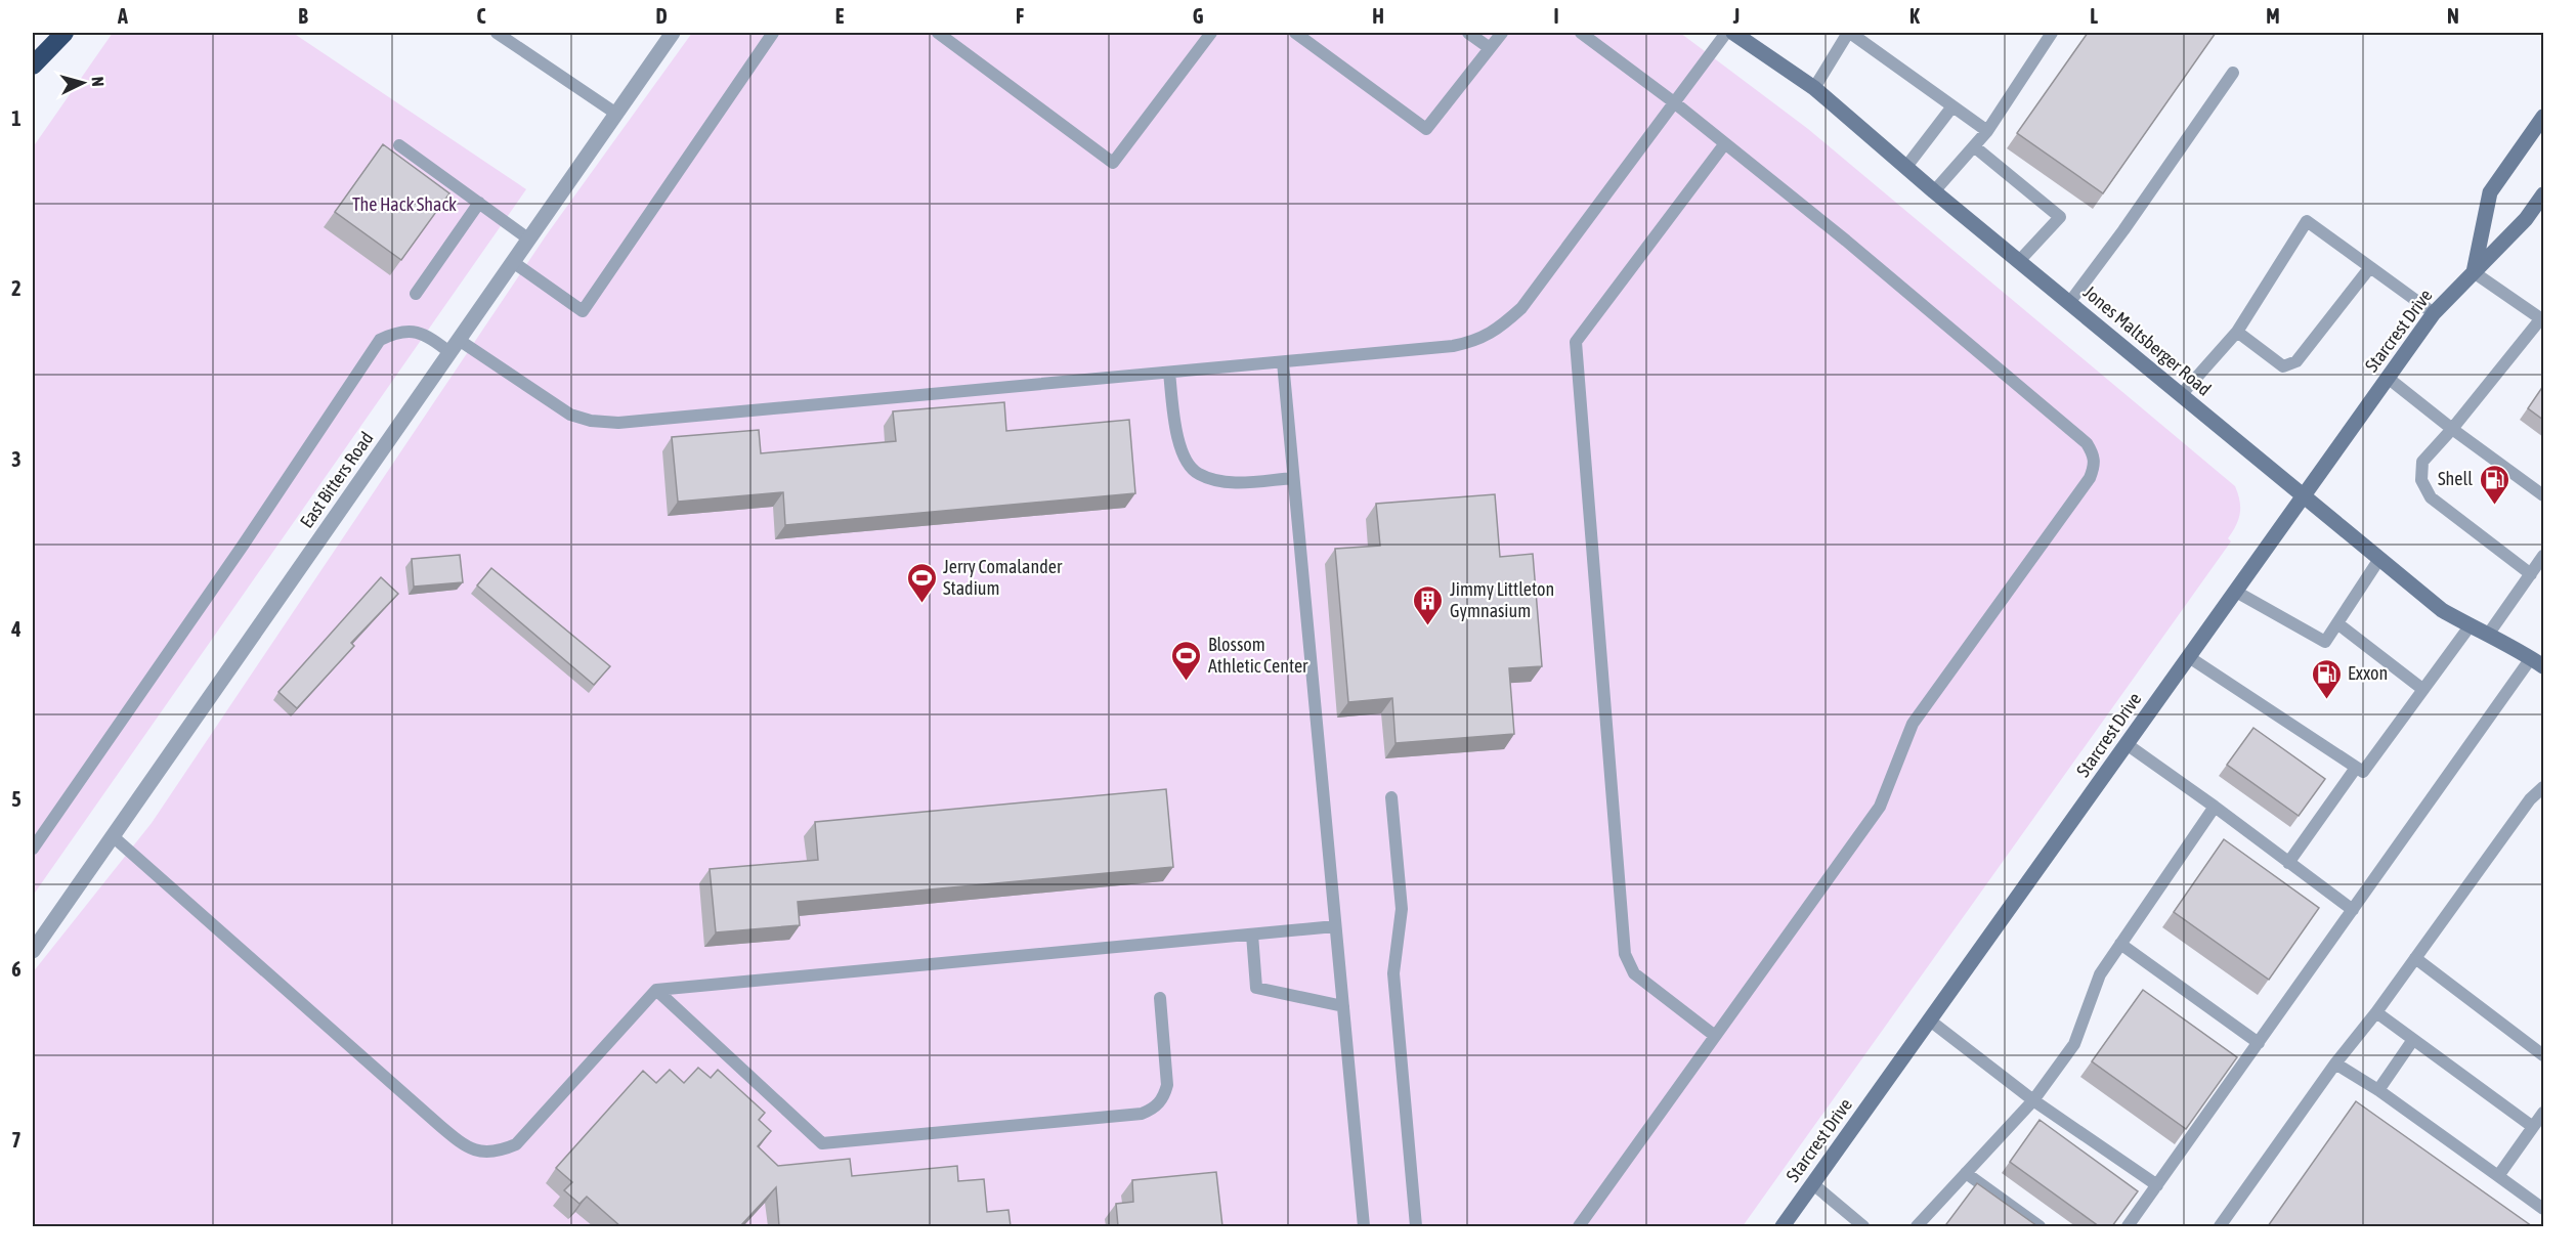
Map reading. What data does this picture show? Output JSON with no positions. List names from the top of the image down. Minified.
{"streets":{"main road":["Starcrest Drive","Jones Maltsberger Road"],"street":["East Bitters Road"]},"crossings":[["Starcrest Drive","Jones Maltsberger Road"]],"parks":["The Hack Shack"],"places":{"fuel station":["Shell","Exxon"],"sports":["Jerry Comalander Stadium","Blossom Athletic Center"],"building":["Jimmy Littleton Gymnasium"]},"north":"right","grid":{"columns":["A","B","C","D","E","F","G","H","I","J","K","L","M","N"],"rows":["1","2","3","4","5","6","7"]}}
